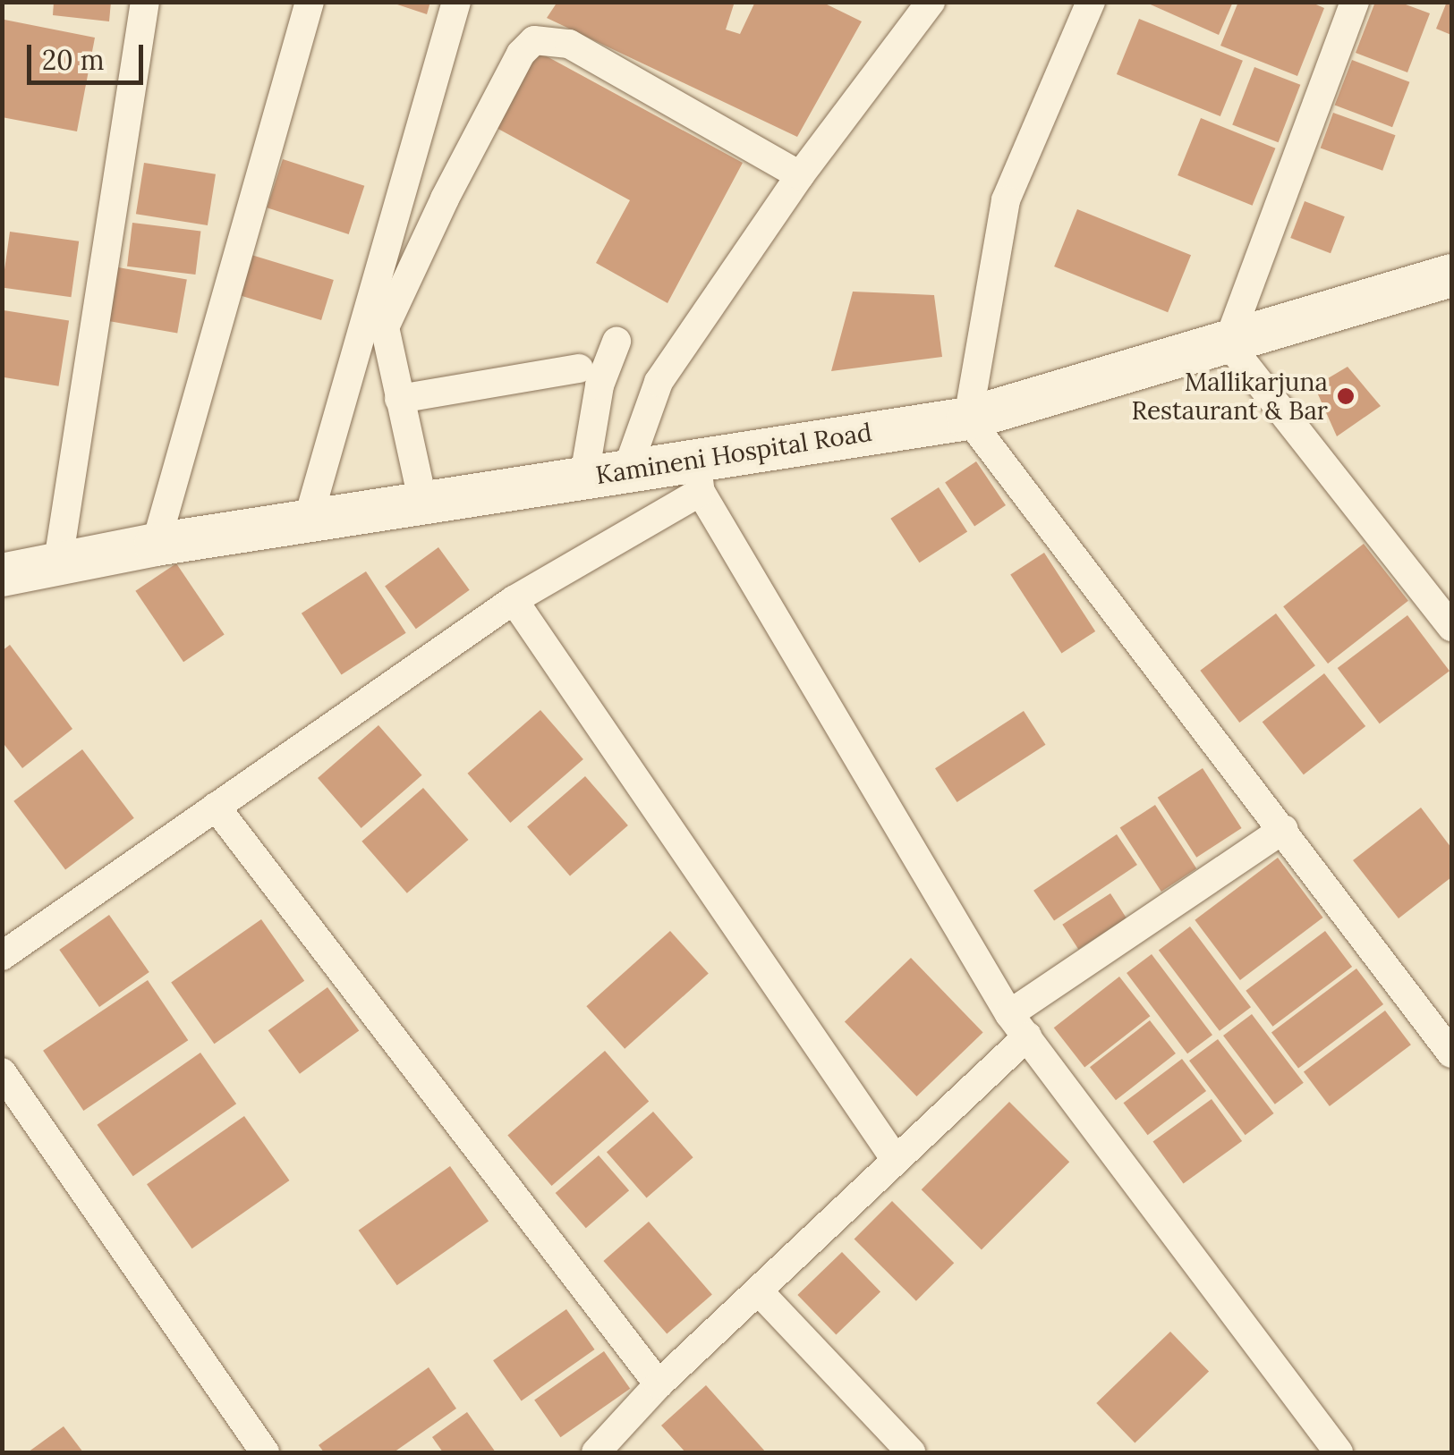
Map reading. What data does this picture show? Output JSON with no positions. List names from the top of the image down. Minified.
{"streets":{"street":["Kamineni Hospital Road"]},"places":["Mallikarjuna Restaurant & Bar"],"scale_bar":"20 m"}
